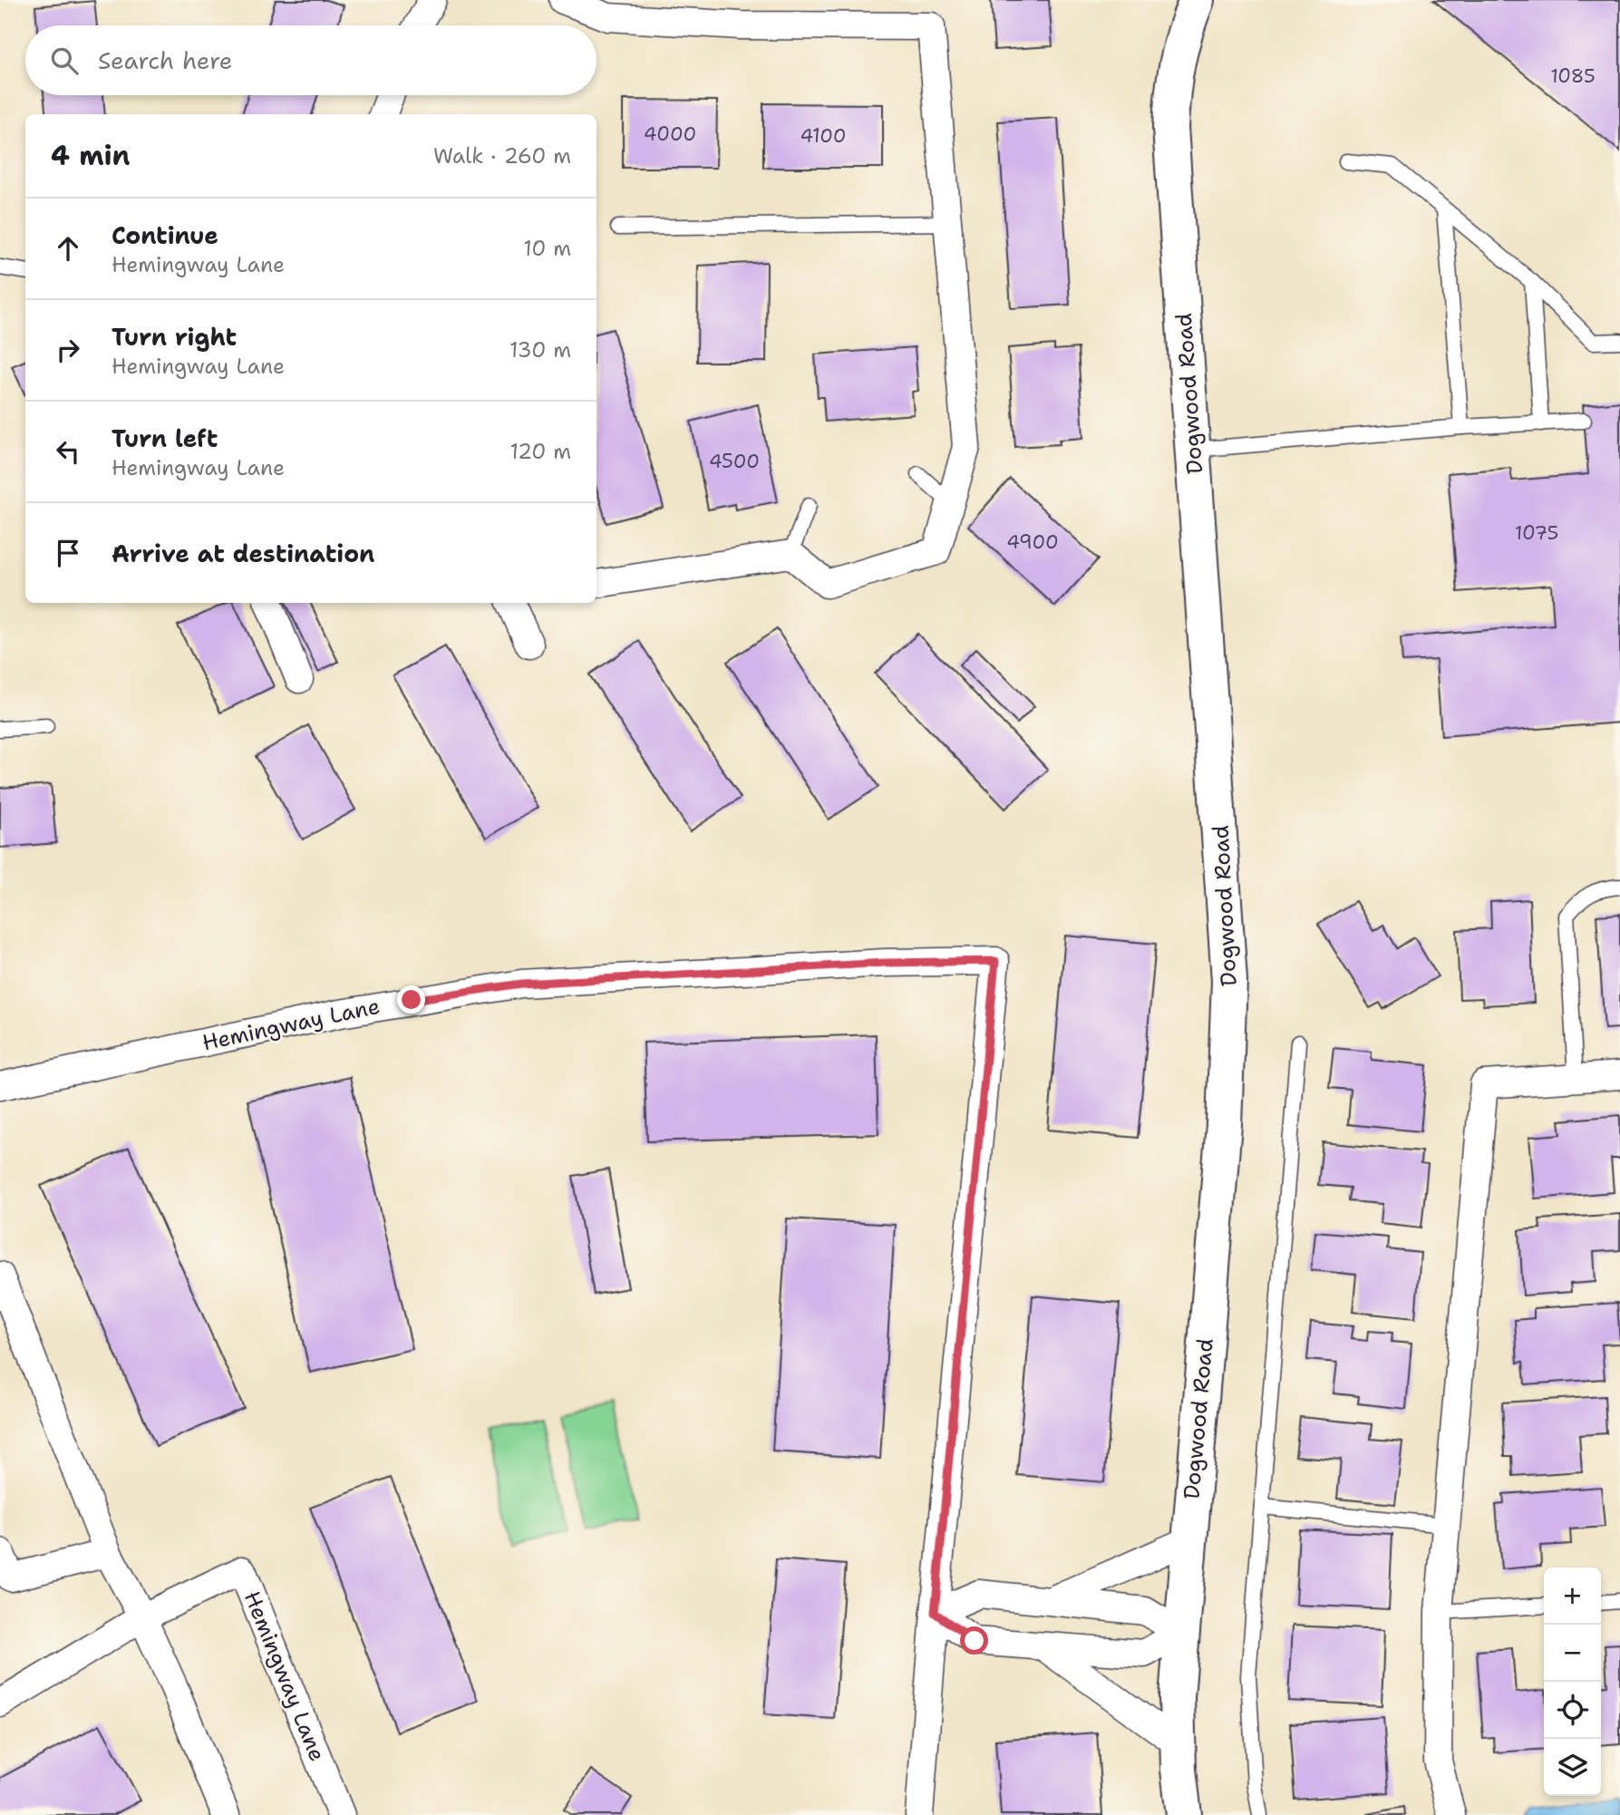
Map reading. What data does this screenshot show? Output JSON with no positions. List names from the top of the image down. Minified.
{"streets":{"street":["Dogwood Road","Hemingway Lane"]},"house_numbers":["1085","4000","4100","4500","1075","4900"],"page":{"search":"Search here","heading":["4 min","Walk · 260 m"],"list":[["Continue","Hemingway Lane","10 m"],["Turn right","Hemingway Lane","130 m"],["Turn left","Hemingway Lane","120 m"],"Arrive at destination"],"map_buttons":["+","−"]}}
